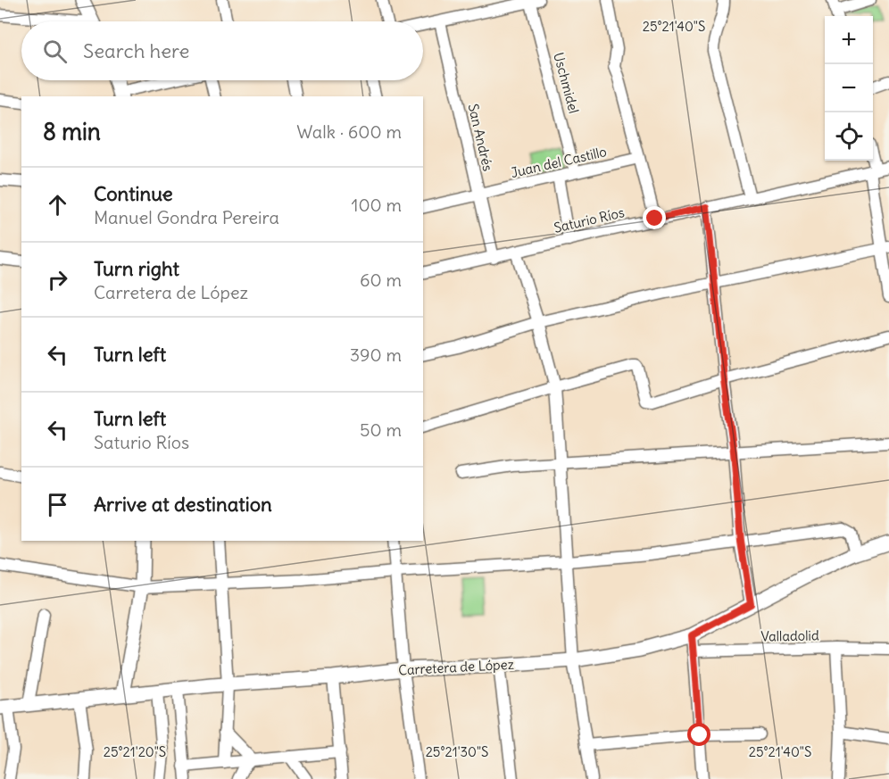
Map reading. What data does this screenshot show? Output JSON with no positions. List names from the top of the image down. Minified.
{"streets":{"main road":["Carretera de López"],"street":["Uschmidel","San Andrés","Juan del Castillo","Saturio Ríos","Valladolid"]},"crossings":[["Uschmidel","Juan del Castillo"],["San Andrés","Juan del Castillo"],["San Andrés","Saturio Ríos"]],"page":{"map_buttons":["+","−"],"search":"Search here","heading":["8 min","Walk · 600 m"],"list":[["Continue","Manuel Gondra Pereira","100 m"],["Turn right","Carretera de López","60 m"],["Turn left","390 m"],["Turn left","Saturio Ríos","50 m"],"Arrive at destination"]},"coordinates":["25°21'40\"S","25°21'20\"S","25°21'30\"S"]}
